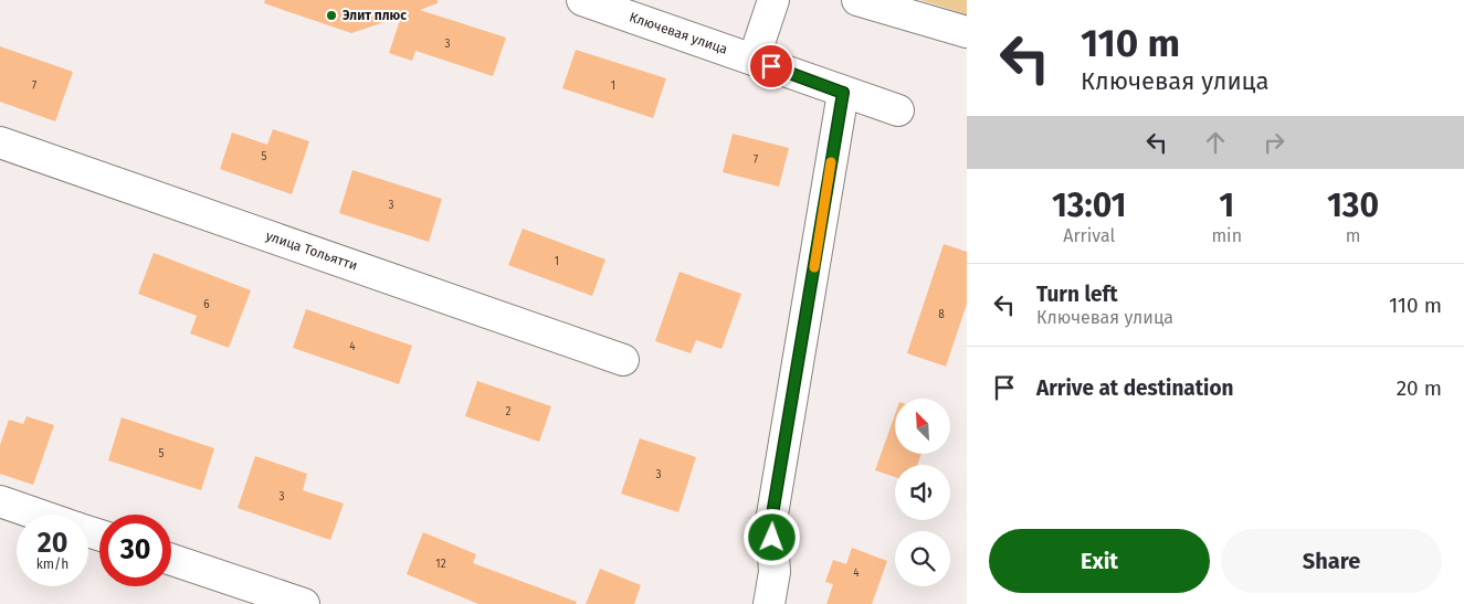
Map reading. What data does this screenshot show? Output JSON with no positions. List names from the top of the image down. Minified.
{"streets":{"street":["Ключевая улица","улица Тольятти"]},"places":["Элит плюс"],"house_numbers":["3","7","1","5","7","3","1","6","8","4","2","5","3","3","12","4"],"north":"top left","page":{"turn":["110 m","Ключевая улица"],"eta":["13:01","Arrival","1","min","130","m"],"list":[{"name":"Turn left","note":"Ключевая улица","value":"110 m"},{"name":"Arrive at destination","value":"20 m"}],"speed":"20 km/h","limit":"30","buttons":["Exit","Share"]}}
